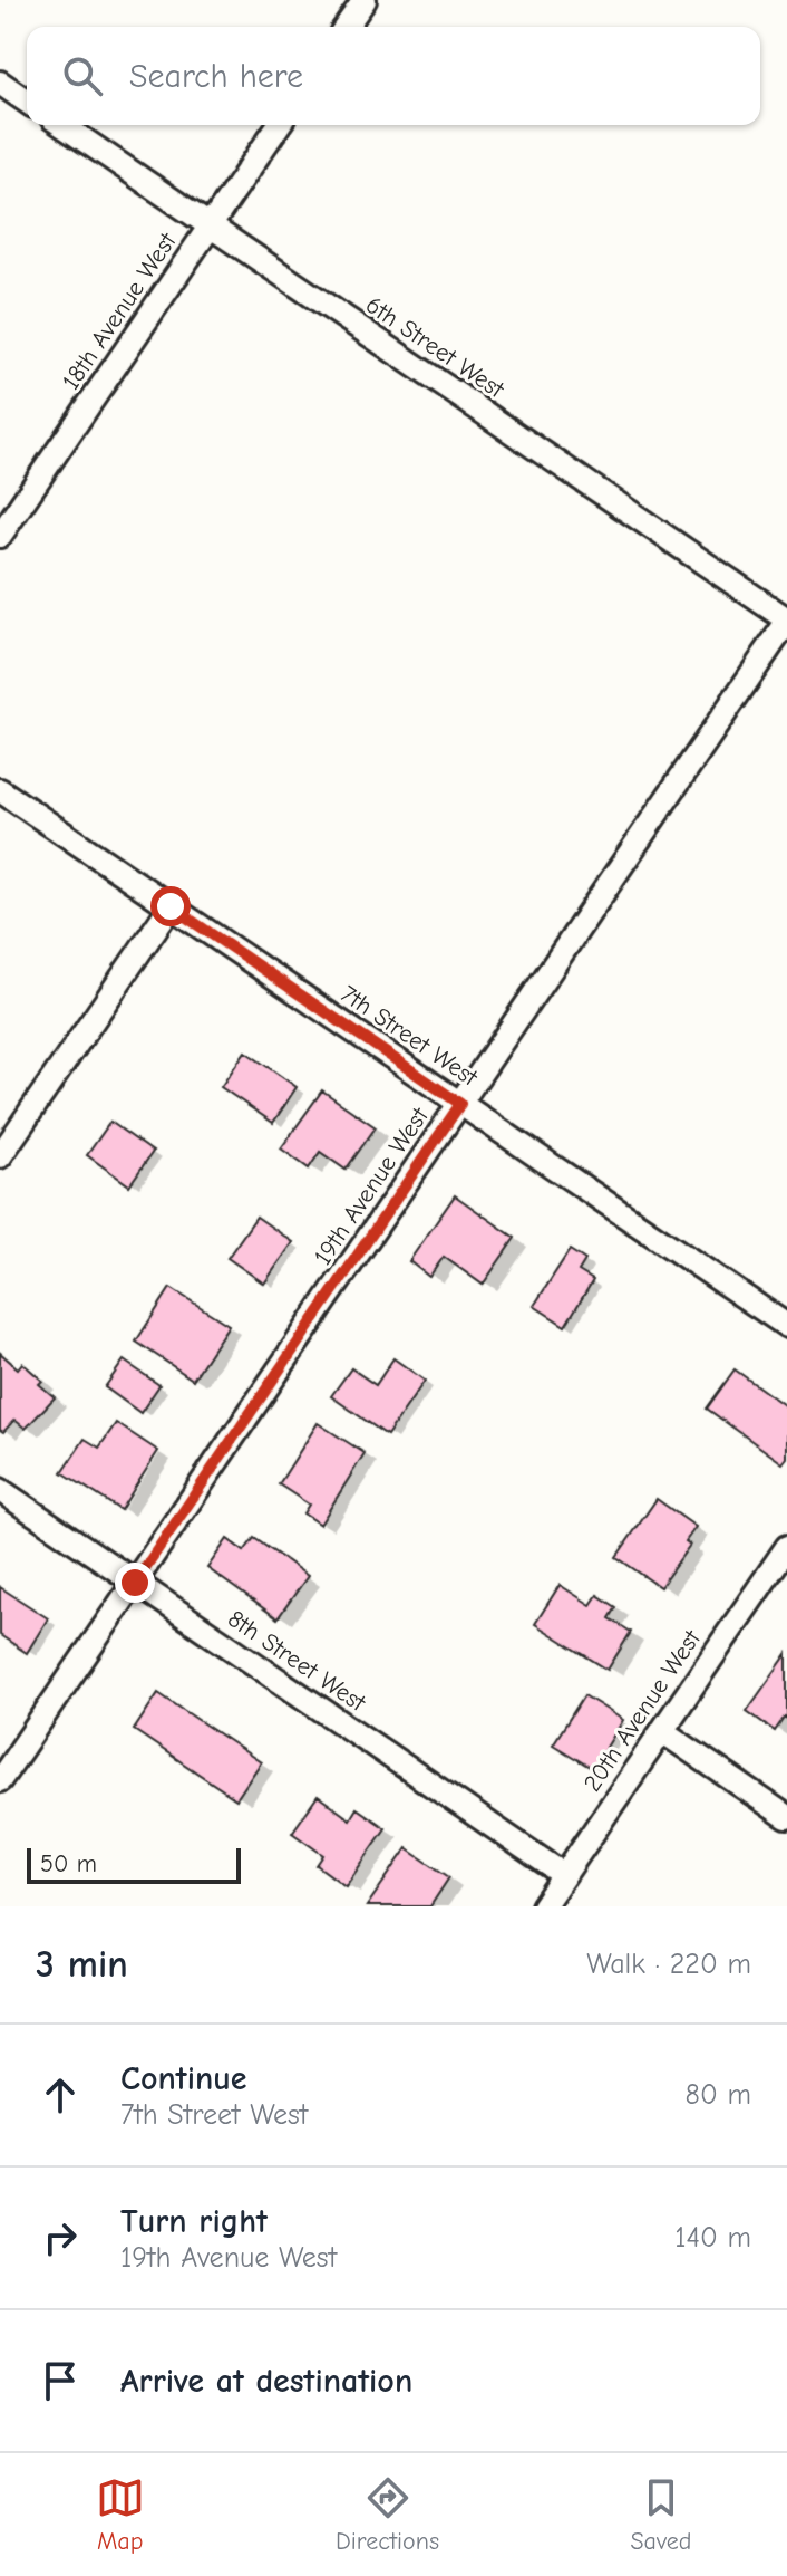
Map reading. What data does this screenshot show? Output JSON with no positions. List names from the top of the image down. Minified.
{"streets":{"street":["18th Avenue West","6th Street West","7th Street West","19th Avenue West","8th Street West","20th Avenue West"]},"crossings":[["18th Avenue West","6th Street West"],["6th Street West","19th Avenue West"],["7th Street West","19th Avenue West"],["19th Avenue West","8th Street West"],["8th Street West","20th Avenue West"]],"scale_bar":"50 m","page":{"search":"Search here","scale":"50 m","heading":["3 min","Walk · 220 m"],"list":[["Continue","7th Street West","80 m"],["Turn right","19th Avenue West","140 m"],"Arrive at destination"],"nav":["Map","Directions","Saved"]}}
